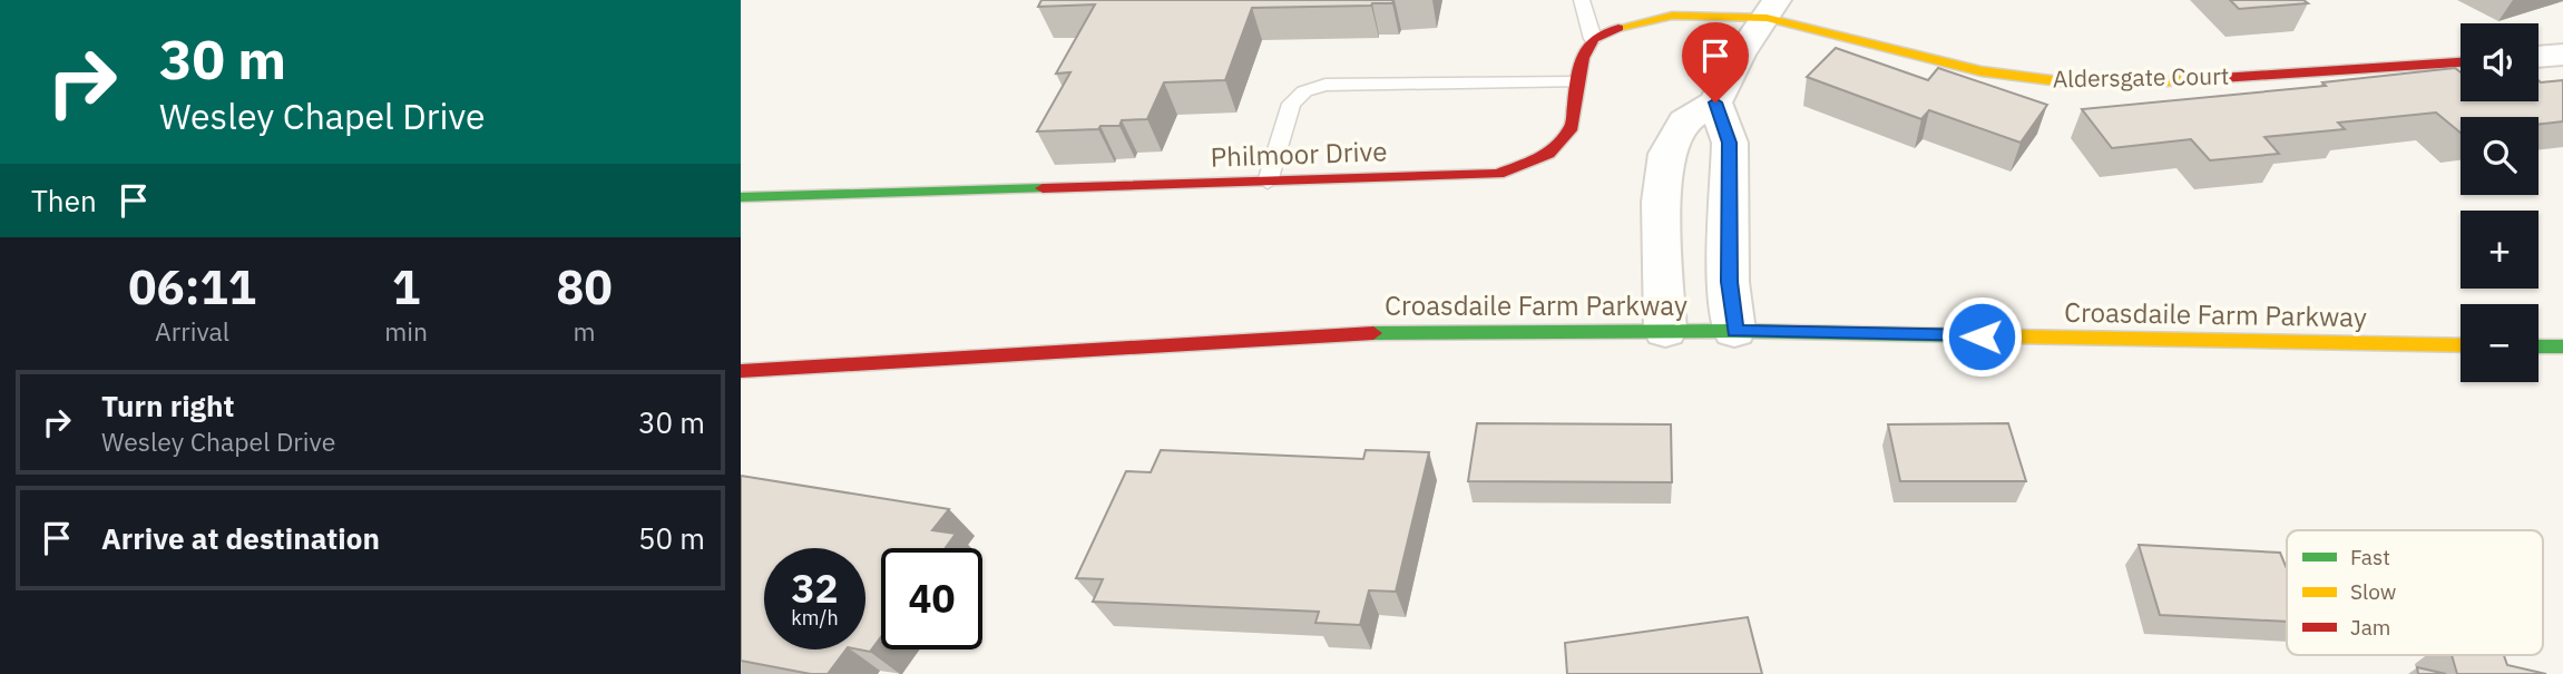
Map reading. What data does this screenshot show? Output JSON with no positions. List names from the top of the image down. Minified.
{"streets":{"street":["Aldersgate Court","Philmoor Drive","Croasdaile Farm Parkway"]},"legend":["Fast","Slow","Jam"],"page":{"turn":["30 m","Wesley Chapel Drive"],"map_buttons":["+","−"],"then":"Then","eta":["06:11","Arrival","1","min","80","m"],"list":[{"name":"Turn right","note":"Wesley Chapel Drive","value":"30 m"},{"name":"Arrive at destination","value":"50 m"}],"speed":"32 km/h","limit":"40"}}
